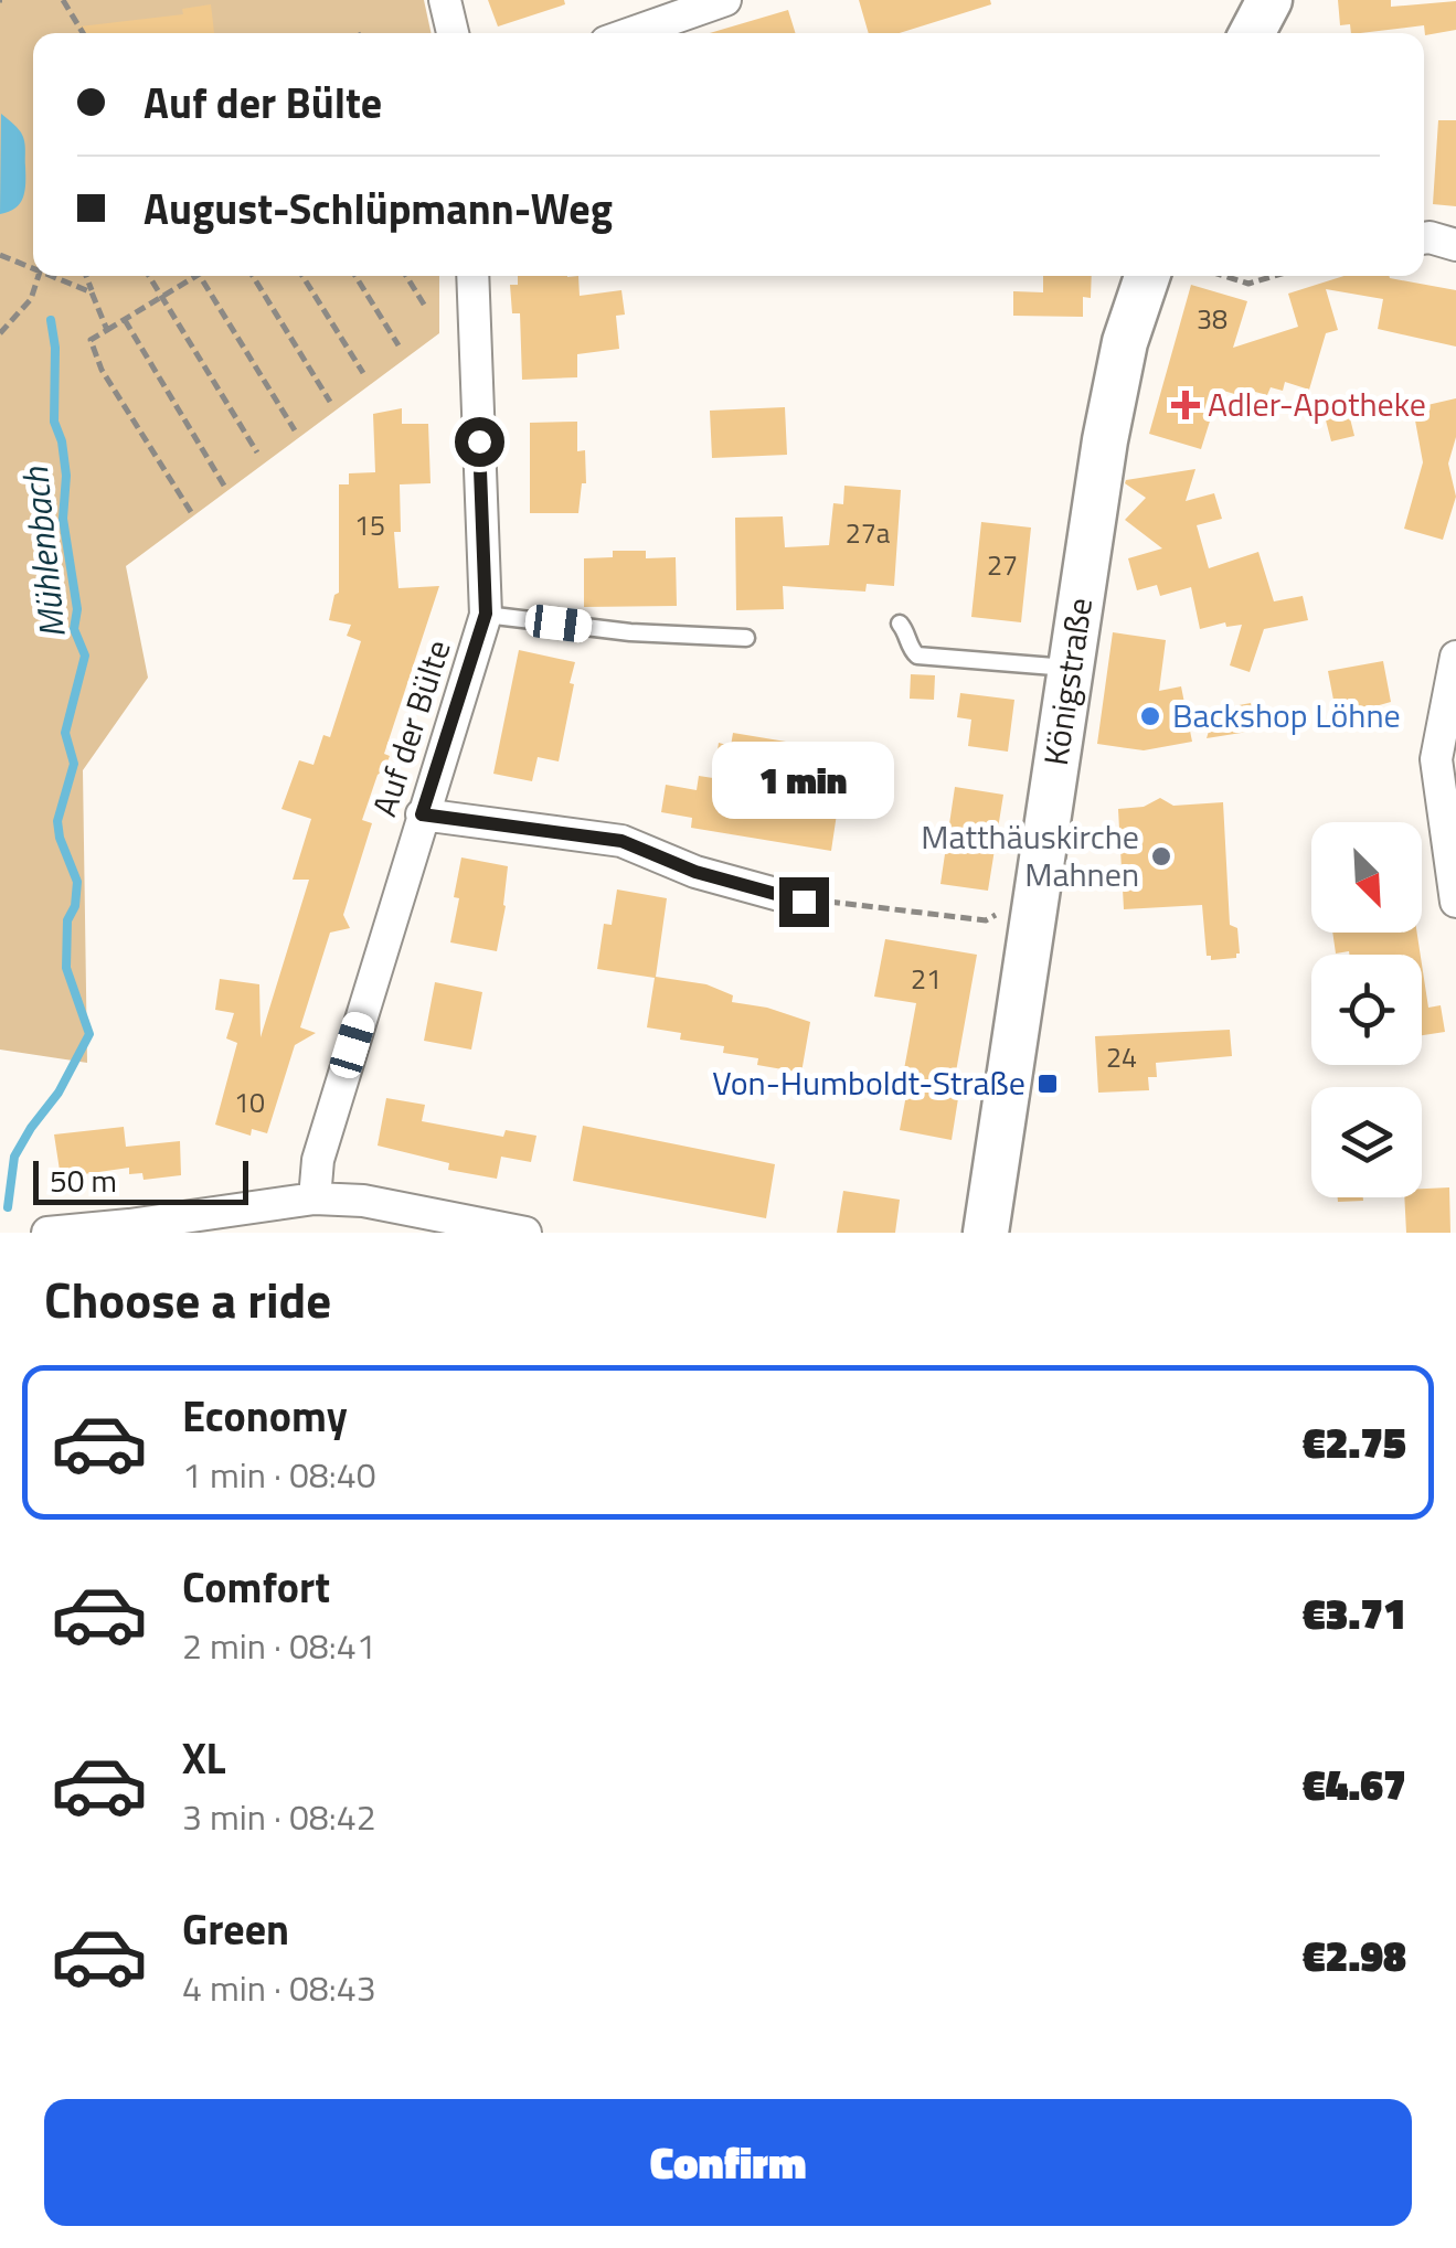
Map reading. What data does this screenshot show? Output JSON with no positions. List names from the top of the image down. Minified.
{"streets":{"main road":["Königstraße"],"street":["Auf der Bülte"]},"water":["Mühlenbach"],"places":{"health":["Adler-Apotheke"],"other":["Backshop Löhne","Matthäuskirche Mahnen"],"transit":["Von-Humboldt-Straße"]},"house_numbers":["38","15","27a","27","21","24","10"],"scale_bar":"50 m","north":"bottom right","page":{"banner":["Auf der Bülte","August-Schlüpmann-Weg"],"bubble":"1 min","scale":"50 m","heading":"Choose a ride","list":[{"name":"Economy","note":"1 min · 08:40","value":"€2.75"},{"name":"Comfort","note":"2 min · 08:41","value":"€3.71"},{"name":"XL","note":"3 min · 08:42","value":"€4.67"},{"name":"Green","note":"4 min · 08:43","value":"€2.98"}],"buttons":"Confirm"}}
